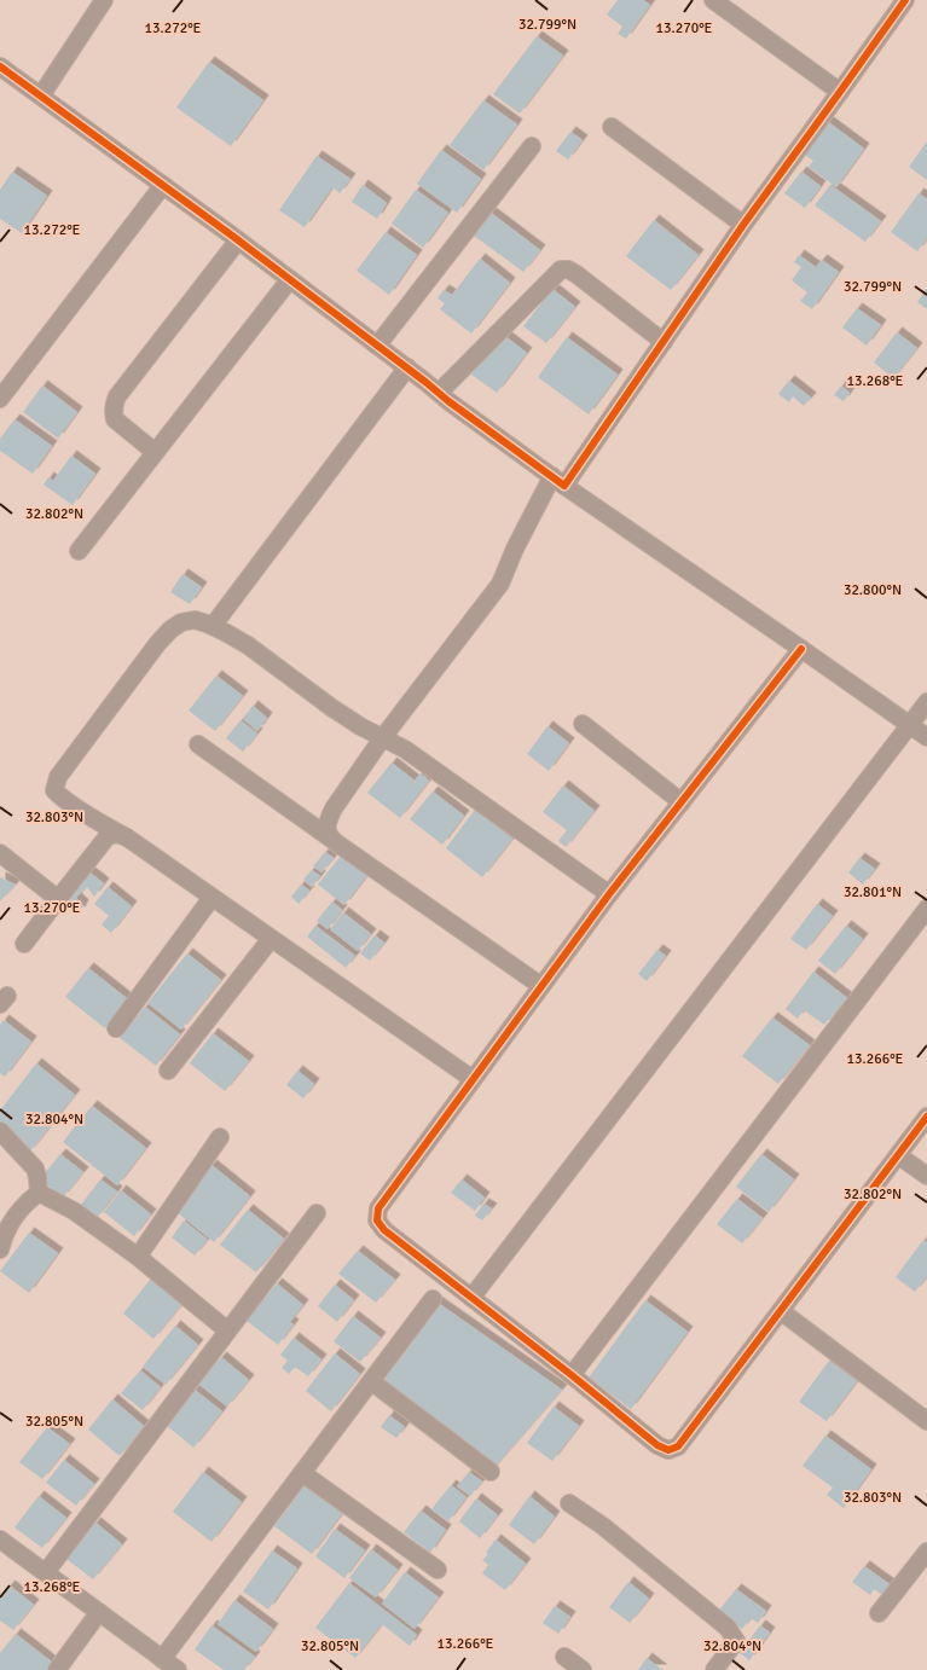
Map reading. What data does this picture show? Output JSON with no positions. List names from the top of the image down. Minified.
{"coordinates":["32.799°N","13.272°E","13.270°E","13.268°E","32.802°N","32.800°N","32.803°N","32.801°N","13.266°E","32.804°N","32.805°N"]}
